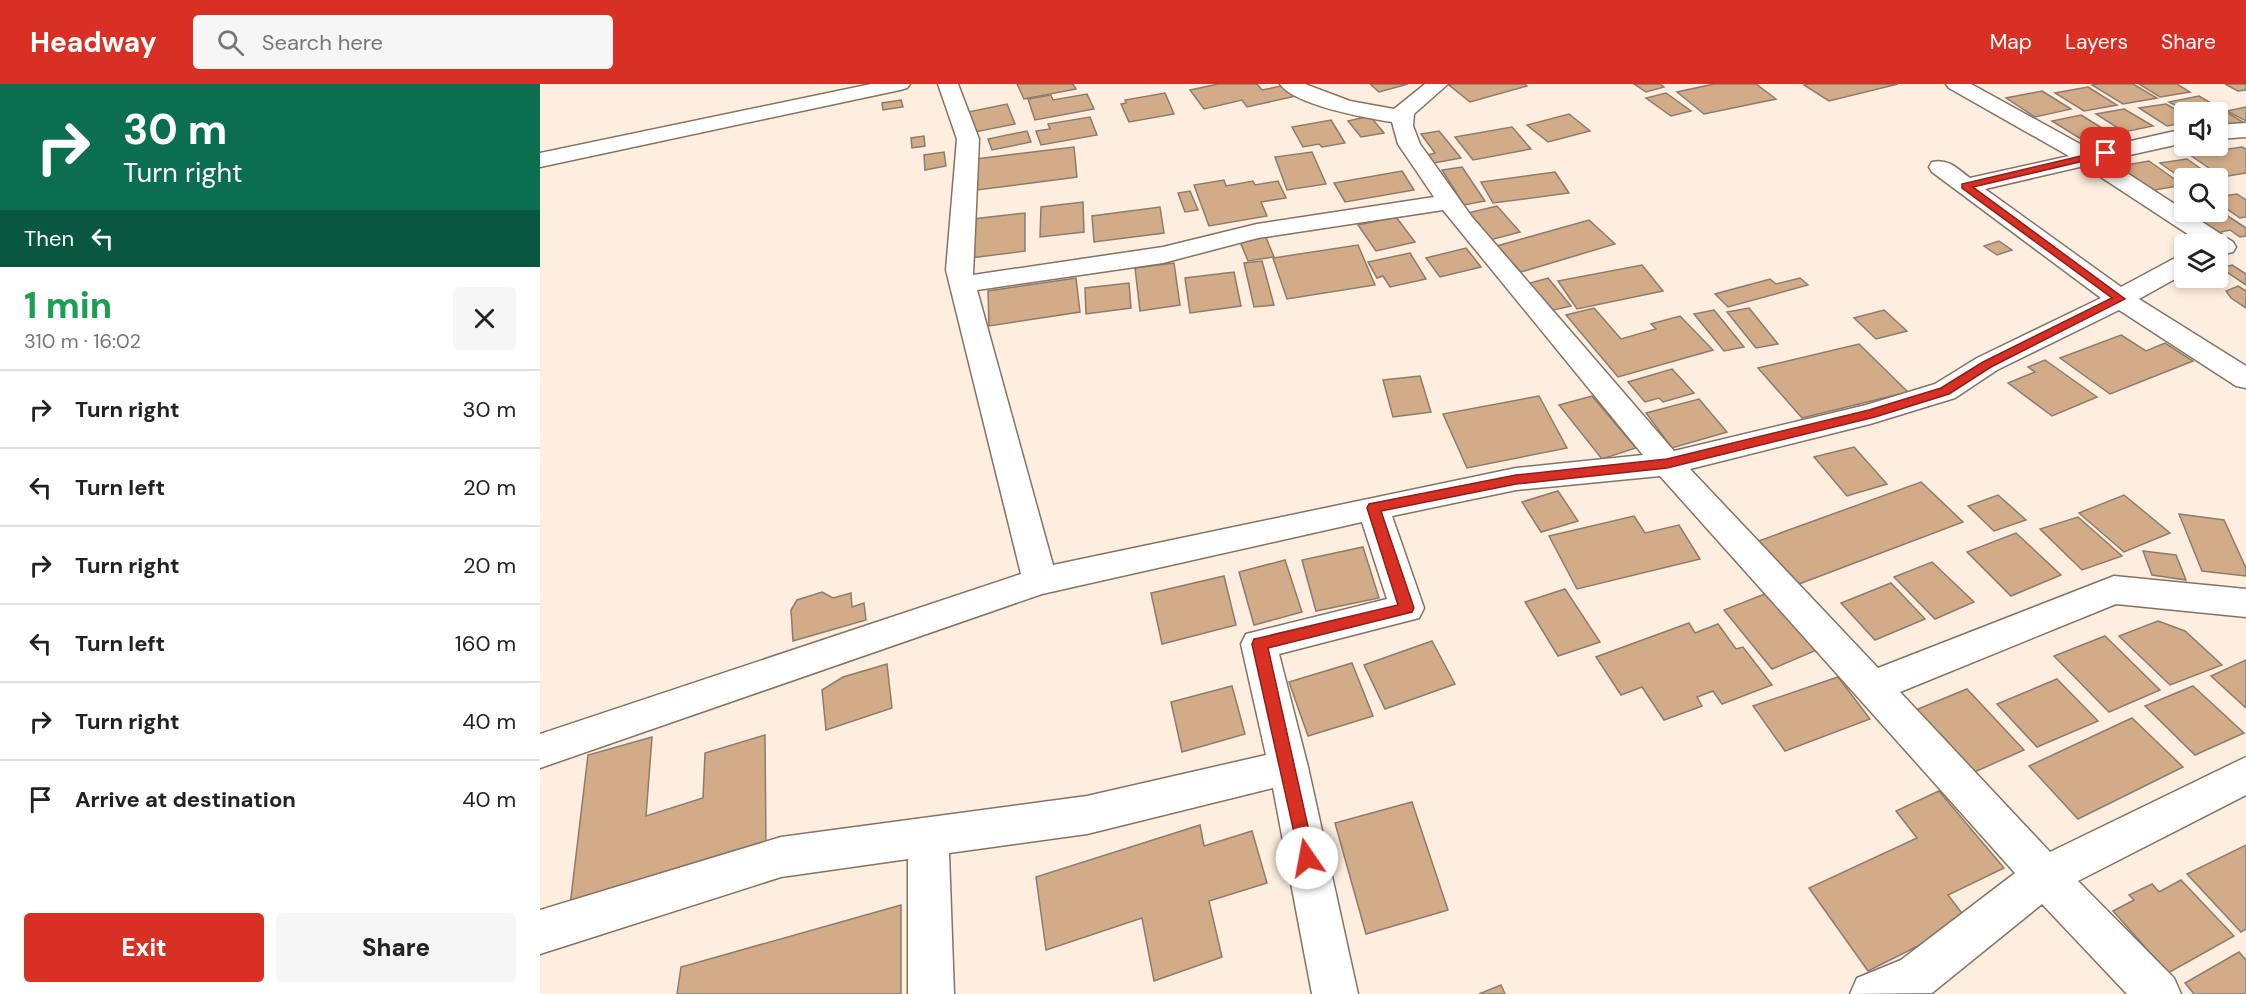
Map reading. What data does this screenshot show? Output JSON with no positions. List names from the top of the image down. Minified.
{"page":{"header":"Headway","search":"Search here","nav":["Map","Layers","Share"],"turn":["30 m","Turn right"],"then":"Then","heading":["1 min","310 m · 16:02"],"list":[{"name":"Turn right","value":"30 m"},{"name":"Turn left","value":"20 m"},{"name":"Turn right","value":"20 m"},{"name":"Turn left","value":"160 m"},{"name":"Turn right","value":"40 m"},{"name":"Arrive at destination","value":"40 m"}],"buttons":["Exit","Share"]}}
